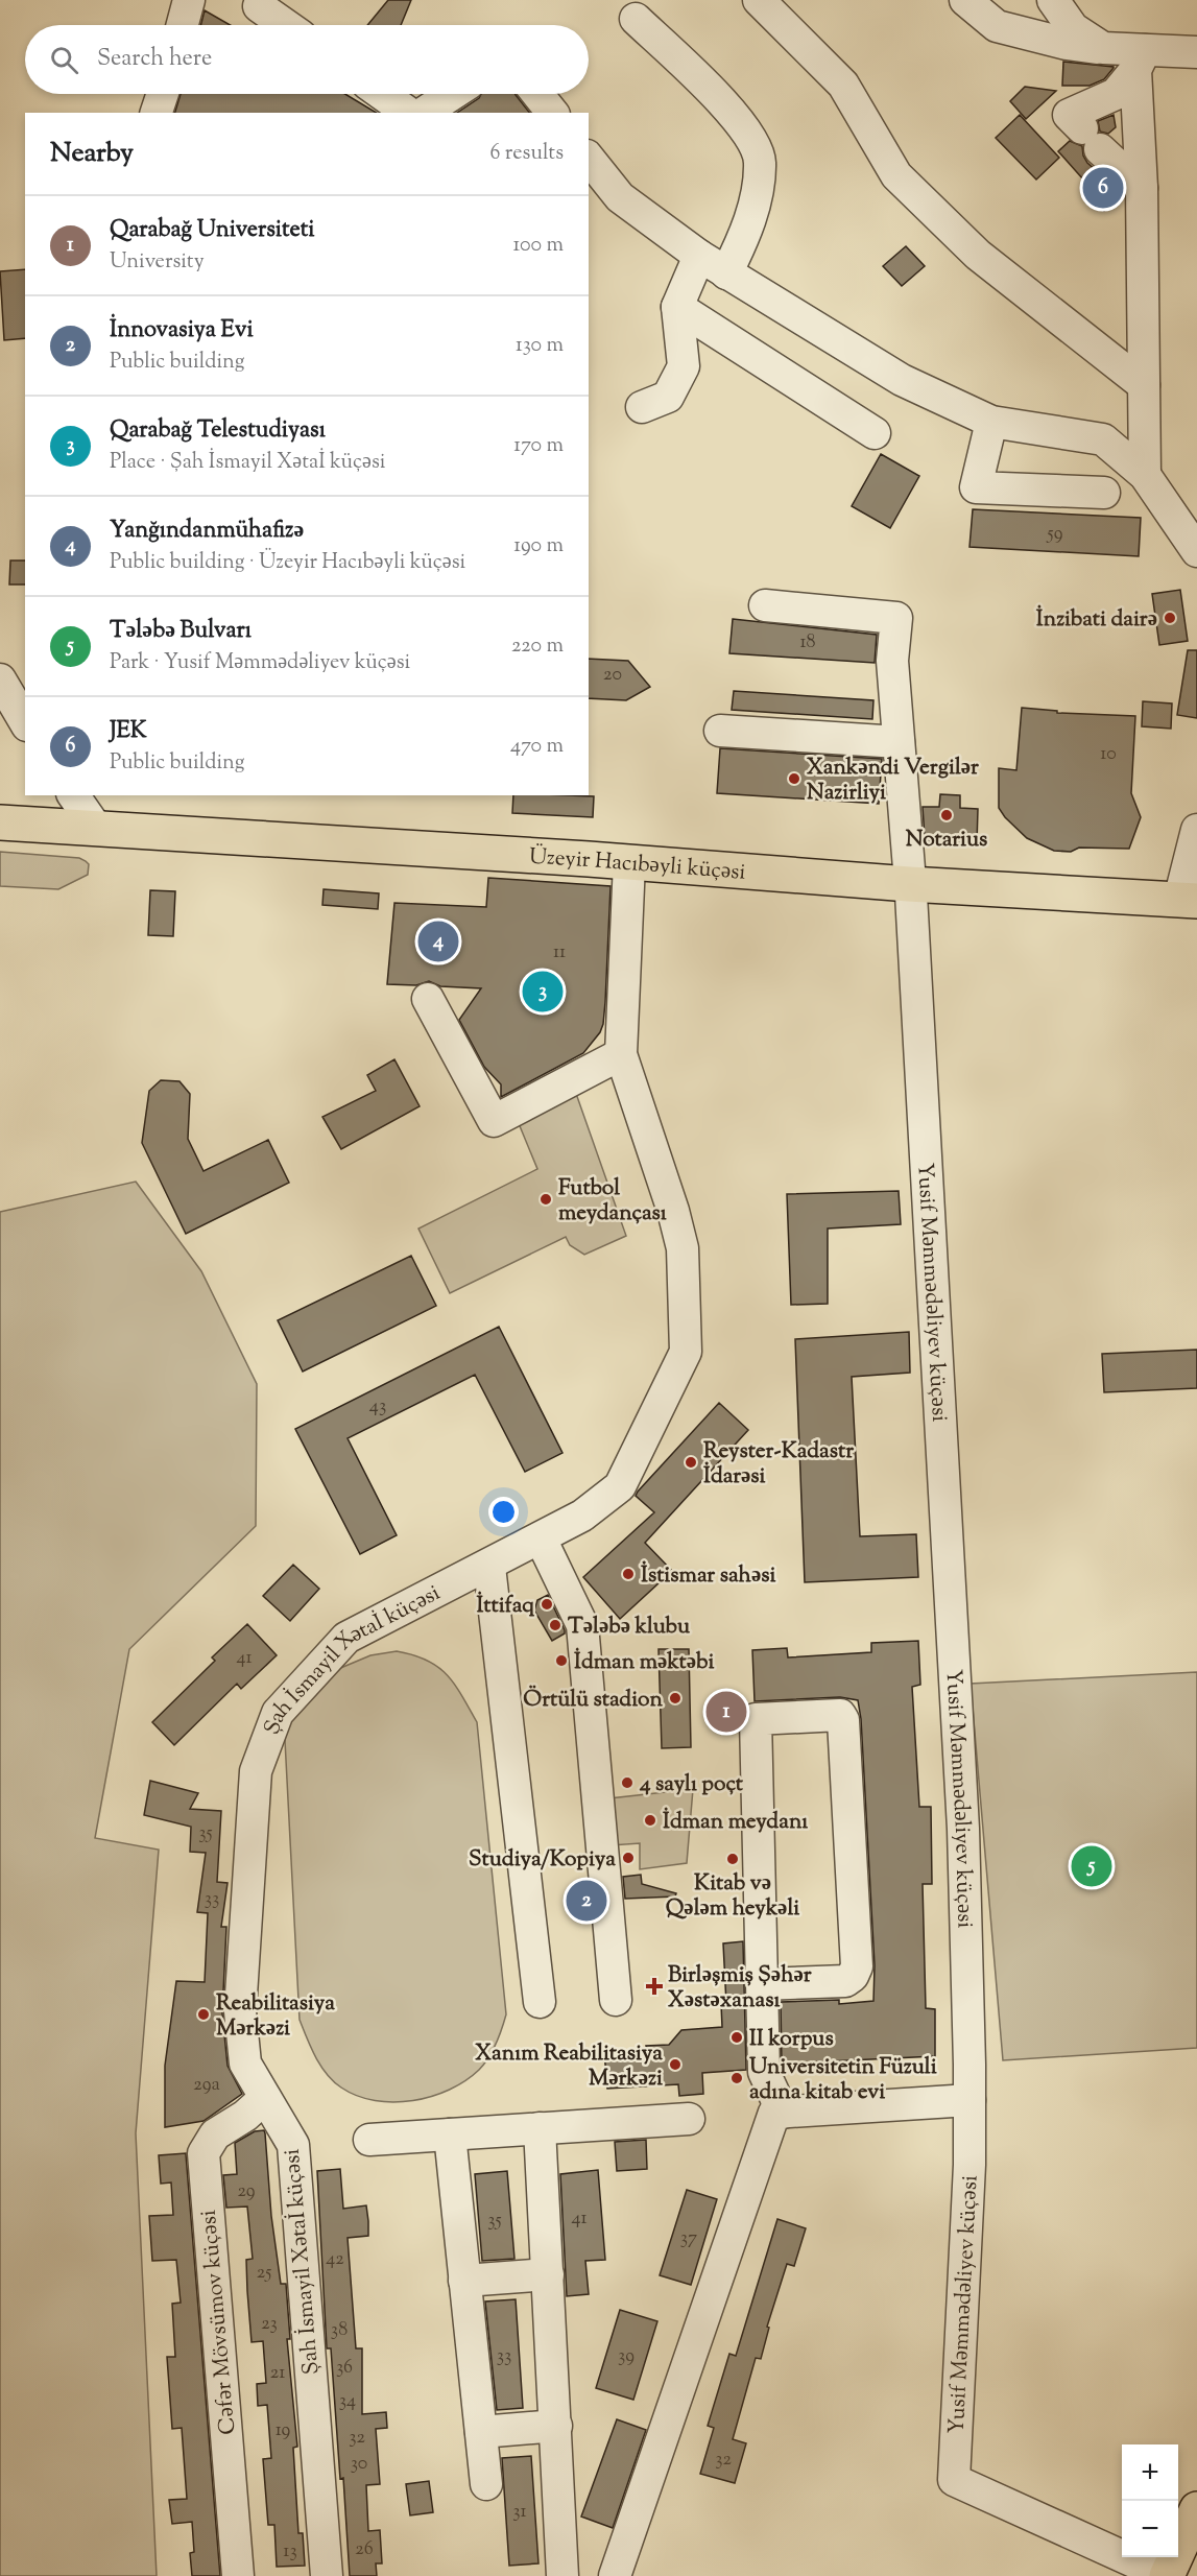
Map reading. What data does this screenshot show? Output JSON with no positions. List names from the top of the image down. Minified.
{"streets":{"main road":["Üzeyir Hacıbəyli küçəsi"],"street":["Yusif Məmmədəliyev küçəsi","Şah İsmayil Xətaİ küçəsi","Cəfər Mövsümov küçəsi"]},"crossings":[["Üzeyir Hacıbəyli küçəsi","Yusif Məmmədəliyev küçəsi"],["Üzeyir Hacıbəyli küçəsi","Şah İsmayil Xətaİ küçəsi"],["Şah İsmayil Xətaİ küçəsi","Cəfər Mövsümov küçəsi"]],"places":{"other":["İnzibati dairə","Xankəndi Vergilər Nazirliyi","Notarius","Futbol meydançası","Reyster-Kadastr İdarəsi","İstismar sahəsi","İttifaq","Tələbə klubu","İdman məktəbi","Örtülü stadion","4 saylı poçt","İdman meydanı","Studiya/Kopiya","Kitab və Qələm heykəli","Reabilitasiya Mərkəzi","II korpus","Xanım Reabilitasiya Mərkəzi","Universitetin Füzuli adına kitab evi"],"health":["Birləşmiş Şəhər Xəstəxanası"]},"house_numbers":["59","18","20","10","11","43","41","35","33","29a","29","41","35","37","42","25","23","38","33","39","36","21","34","19","32","32","30","31","26","13"],"page":{"search":"Search here","heading":["Nearby","6 results"],"pins":["6","4","3","1","5","2"],"list":[{"mark":"1","name":"Qarabağ Universiteti","note":"University","value":"100 m"},{"mark":"2","name":"İnnovasiya Evi","note":"Public building","value":"130 m"},{"mark":"3","name":"Qarabağ Telestudiyası","note":"Place · Şah İsmayil Xətaİ küçəsi","value":"170 m"},{"mark":"4","name":"Yanğındanmühafizə","note":"Public building · Üzeyir Hacıbəyli küçəsi","value":"190 m"},{"mark":"5","name":"Tələbə Bulvarı","note":"Park · Yusif Məmmədəliyev küçəsi","value":"220 m"},{"mark":"6","name":"JEK","note":"Public building","value":"470 m"}],"map_buttons":["+","−"]}}
